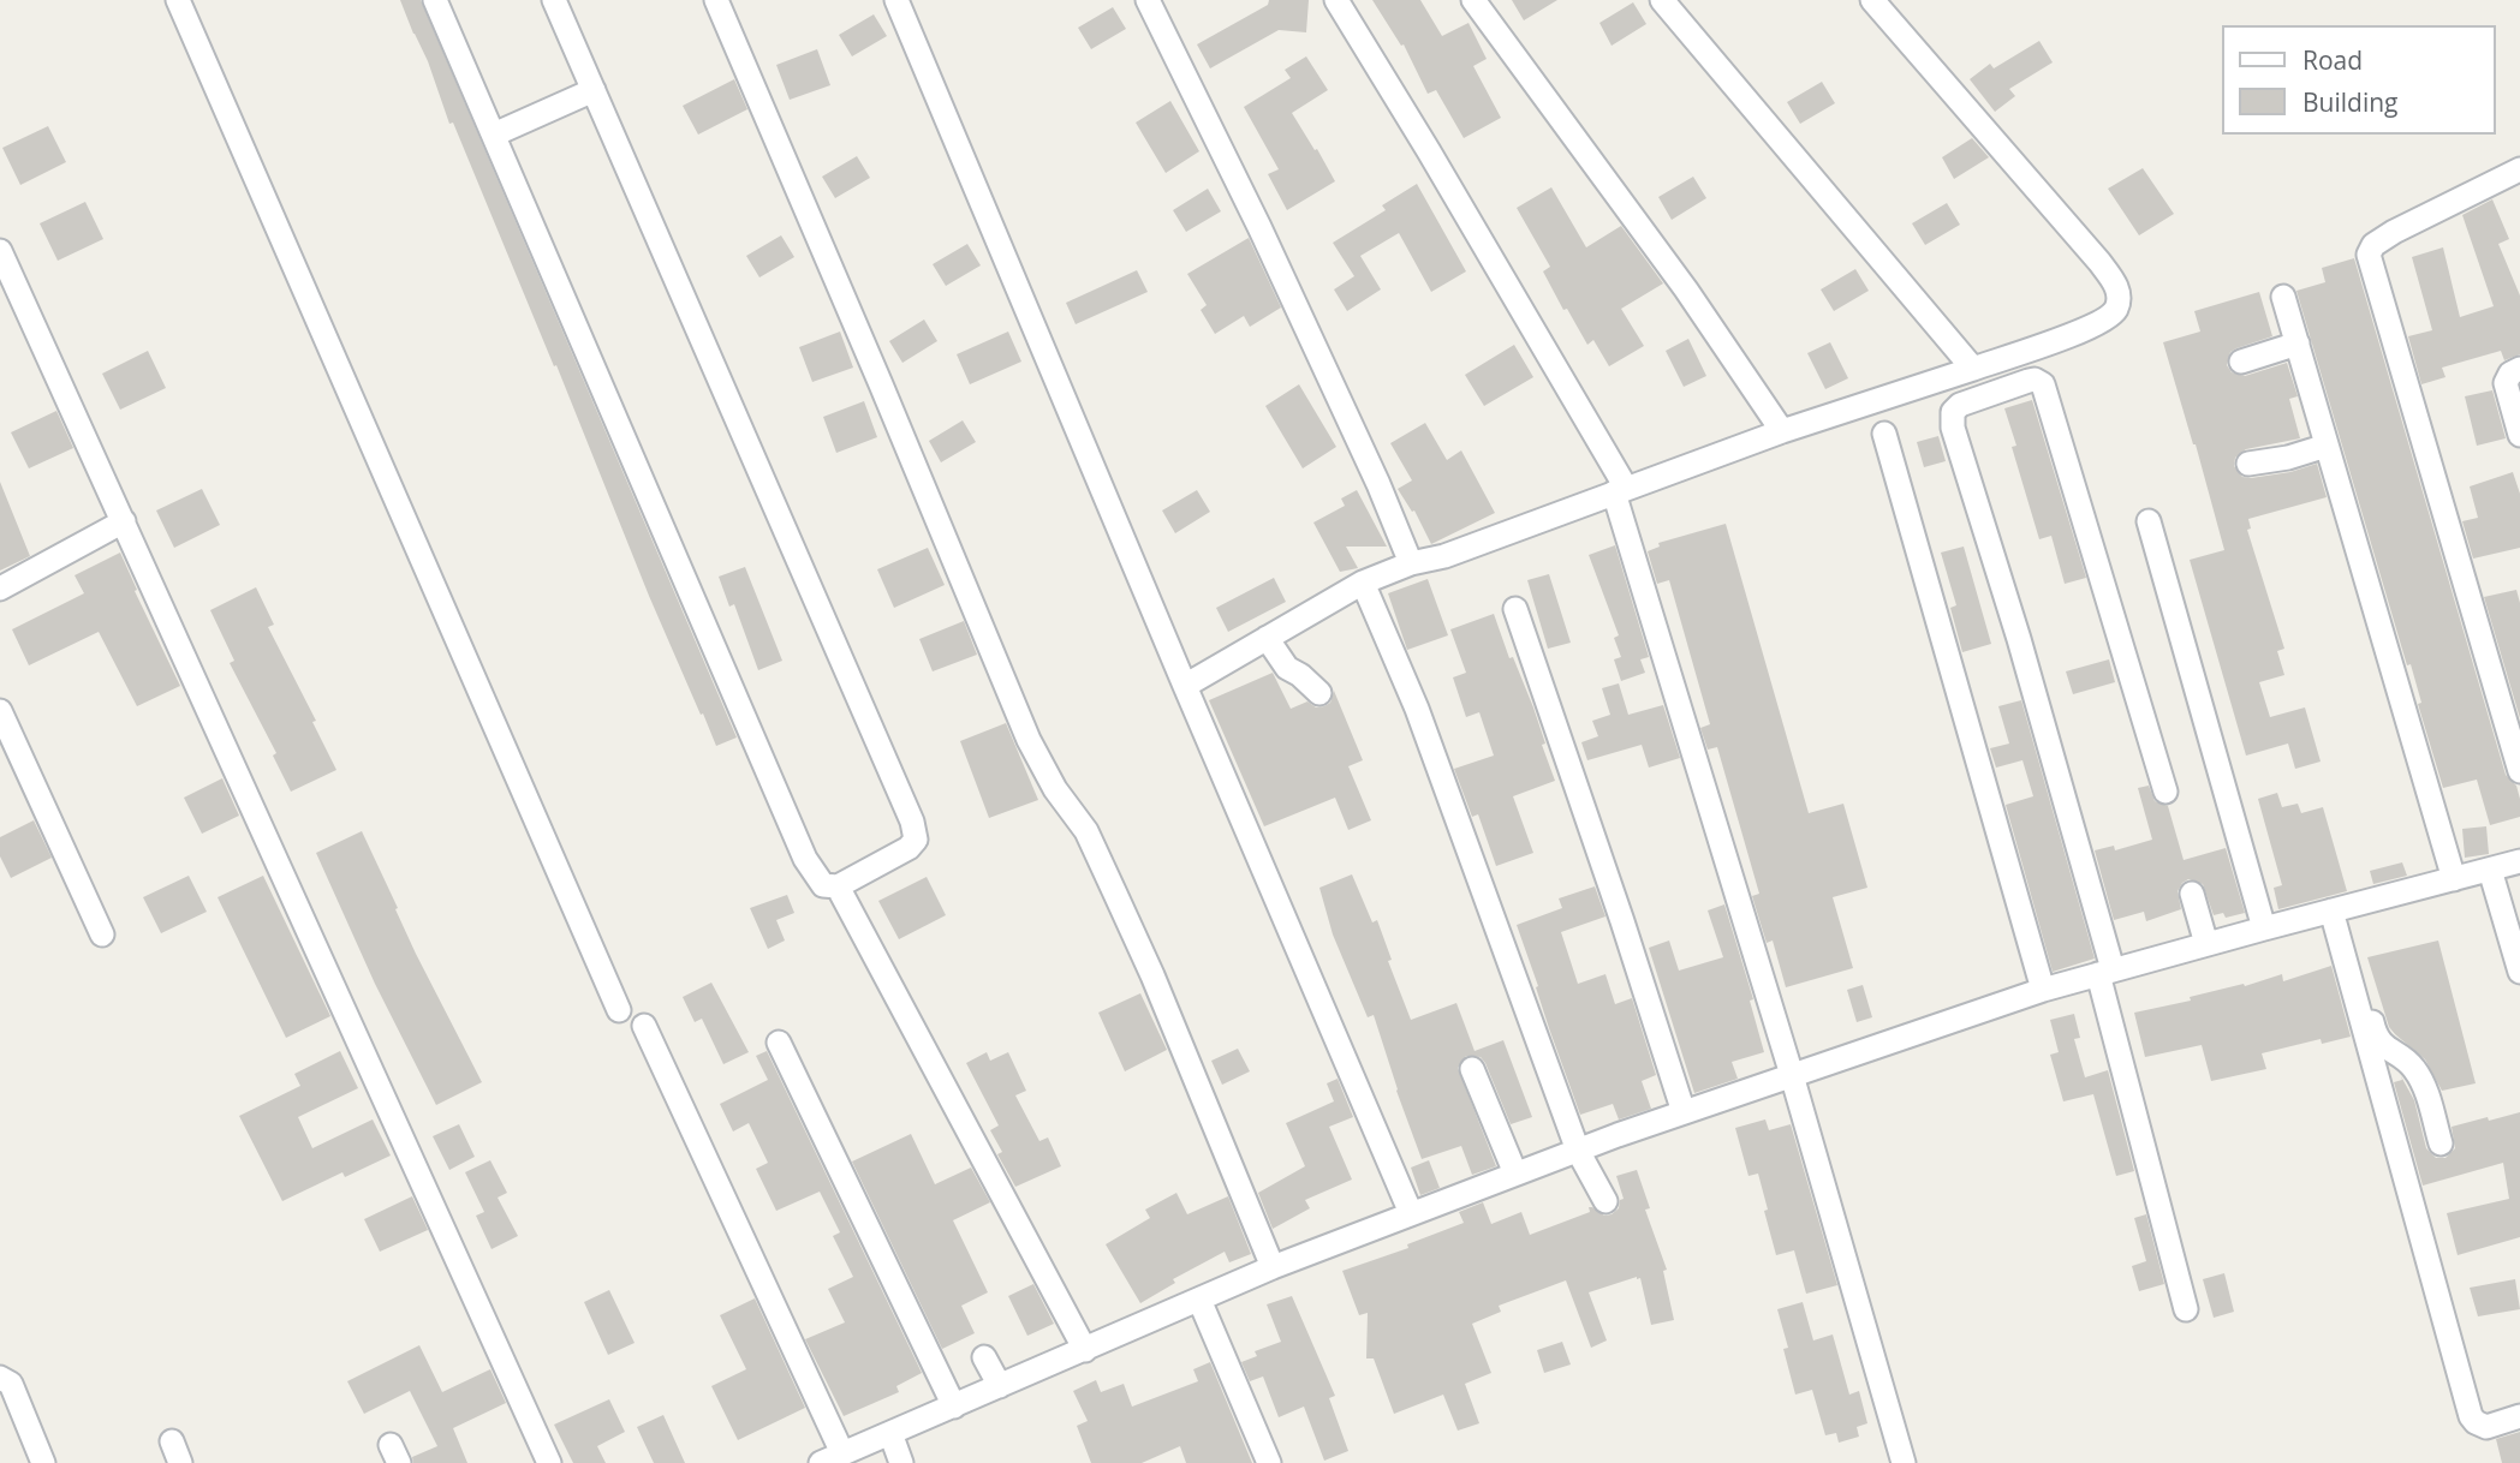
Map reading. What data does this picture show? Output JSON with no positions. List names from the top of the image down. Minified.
{"legend":["Road","Building"]}
